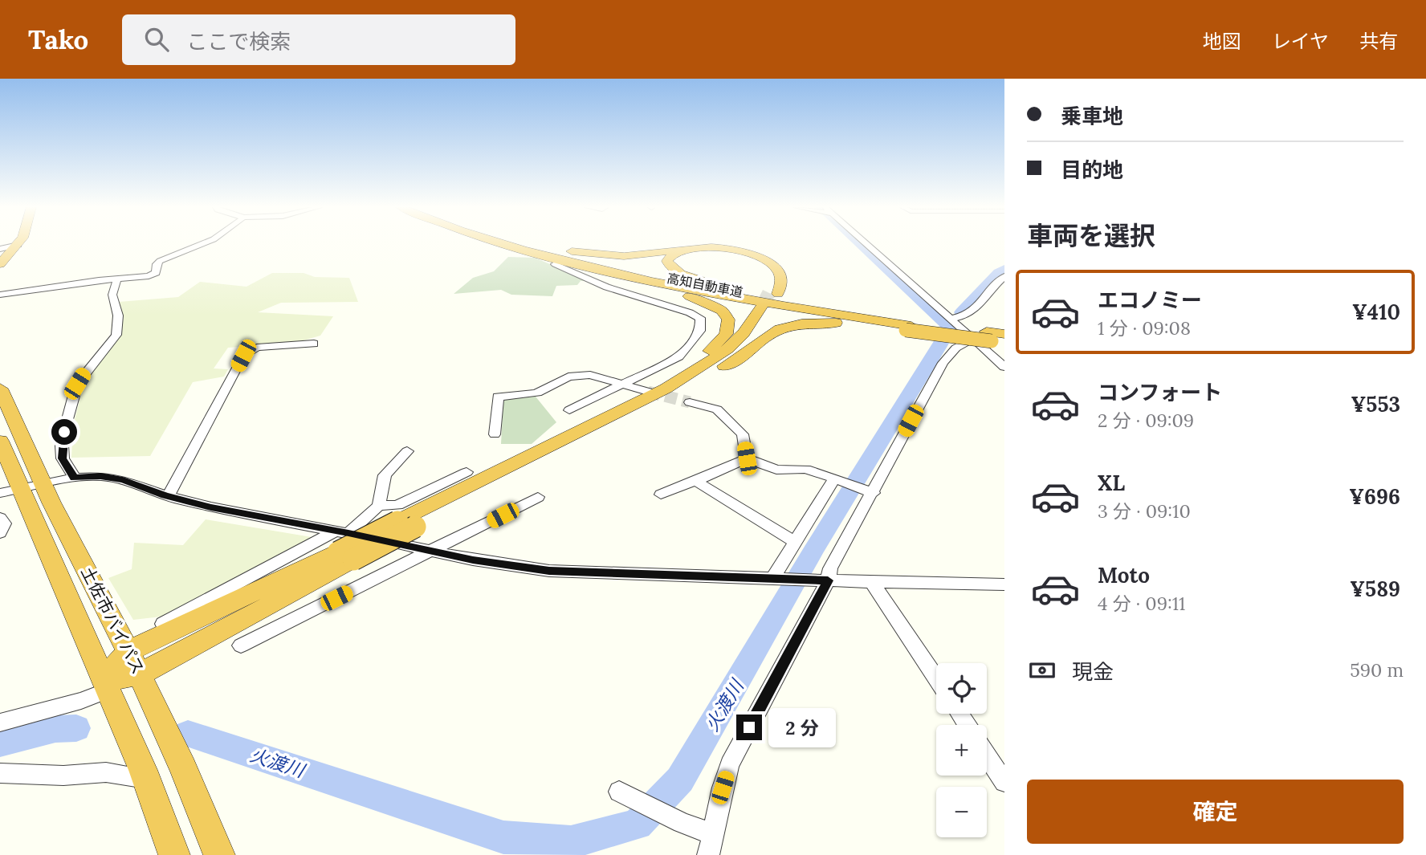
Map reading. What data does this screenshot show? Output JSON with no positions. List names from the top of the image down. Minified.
{"streets":{"highway":["高知自動車道","土佐市バイパス"]},"water":["火渡川"],"page":{"header":"Tako","search":"ここで検索","nav":["地図","レイヤ","共有"],"banner":["乗車地","目的地"],"heading":"車両を選択","list":[{"name":"エコノミー","note":"1 分 · 09:08","value":"¥410"},{"name":"コンフォート","note":"2 分 · 09:09","value":"¥553"},{"name":"XL","note":"3 分 · 09:10","value":"¥696"},{"name":"Moto","note":"4 分 · 09:11","value":"¥589"}],"pay":["現金","590 m"],"map_buttons":["+","−"],"bubble":"2 分","buttons":"確定"}}
